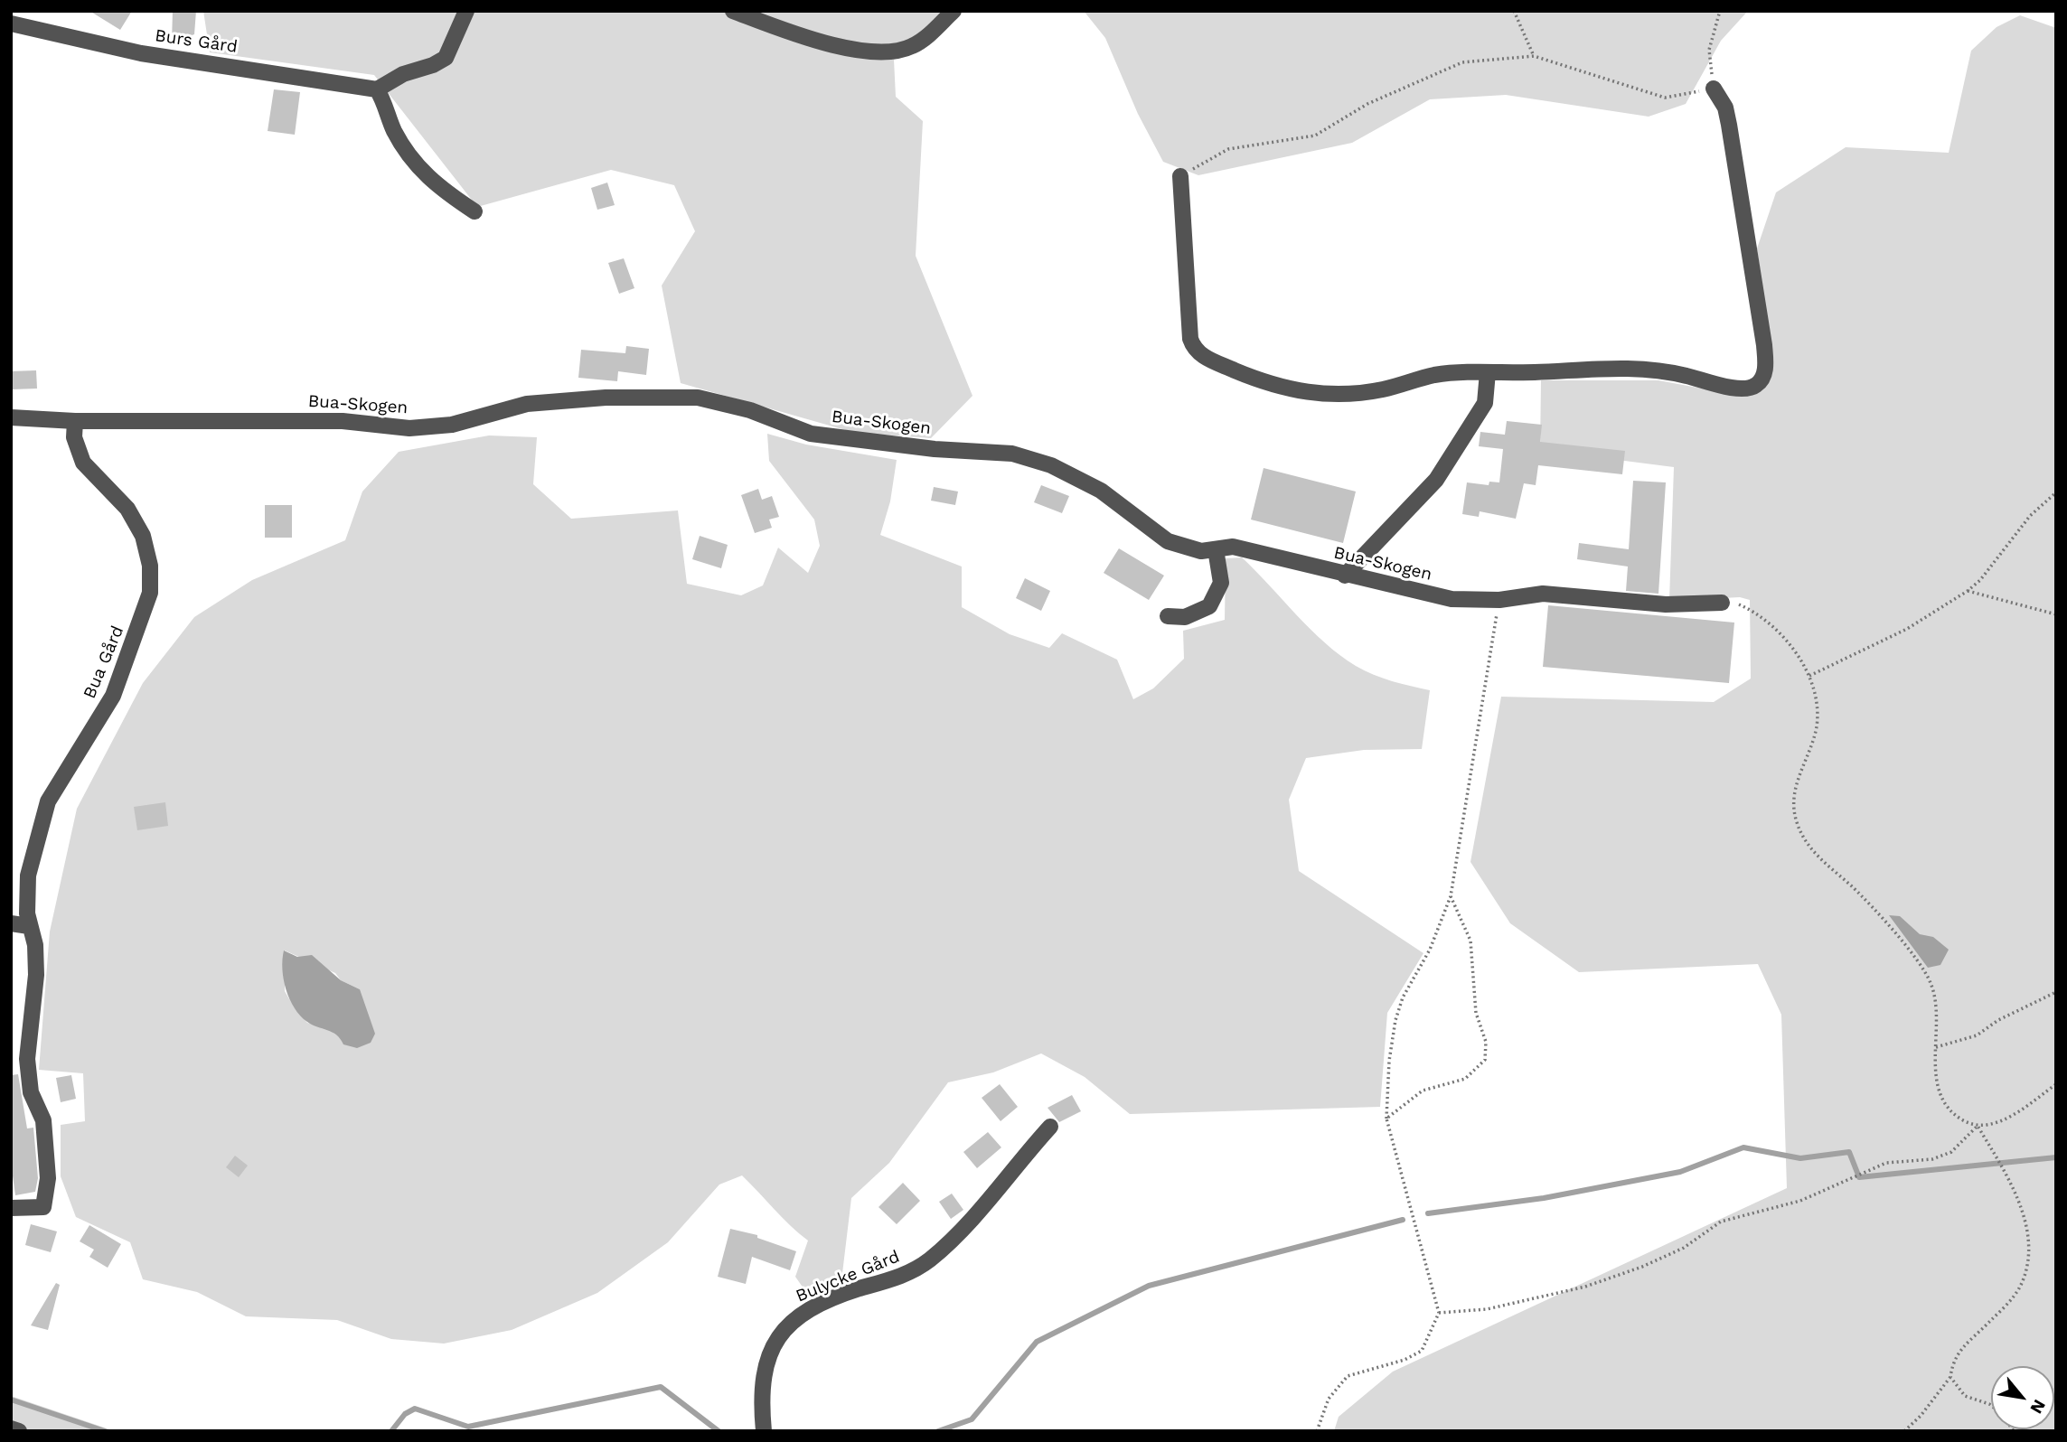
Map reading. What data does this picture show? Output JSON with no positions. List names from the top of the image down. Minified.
{"streets":{"street":["Burs Gård","Bua-Skogen","Bua Gård","Bulycke Gård"]},"crossings":[["Bua-Skogen","Bua Gård"]],"north":"bottom right"}
